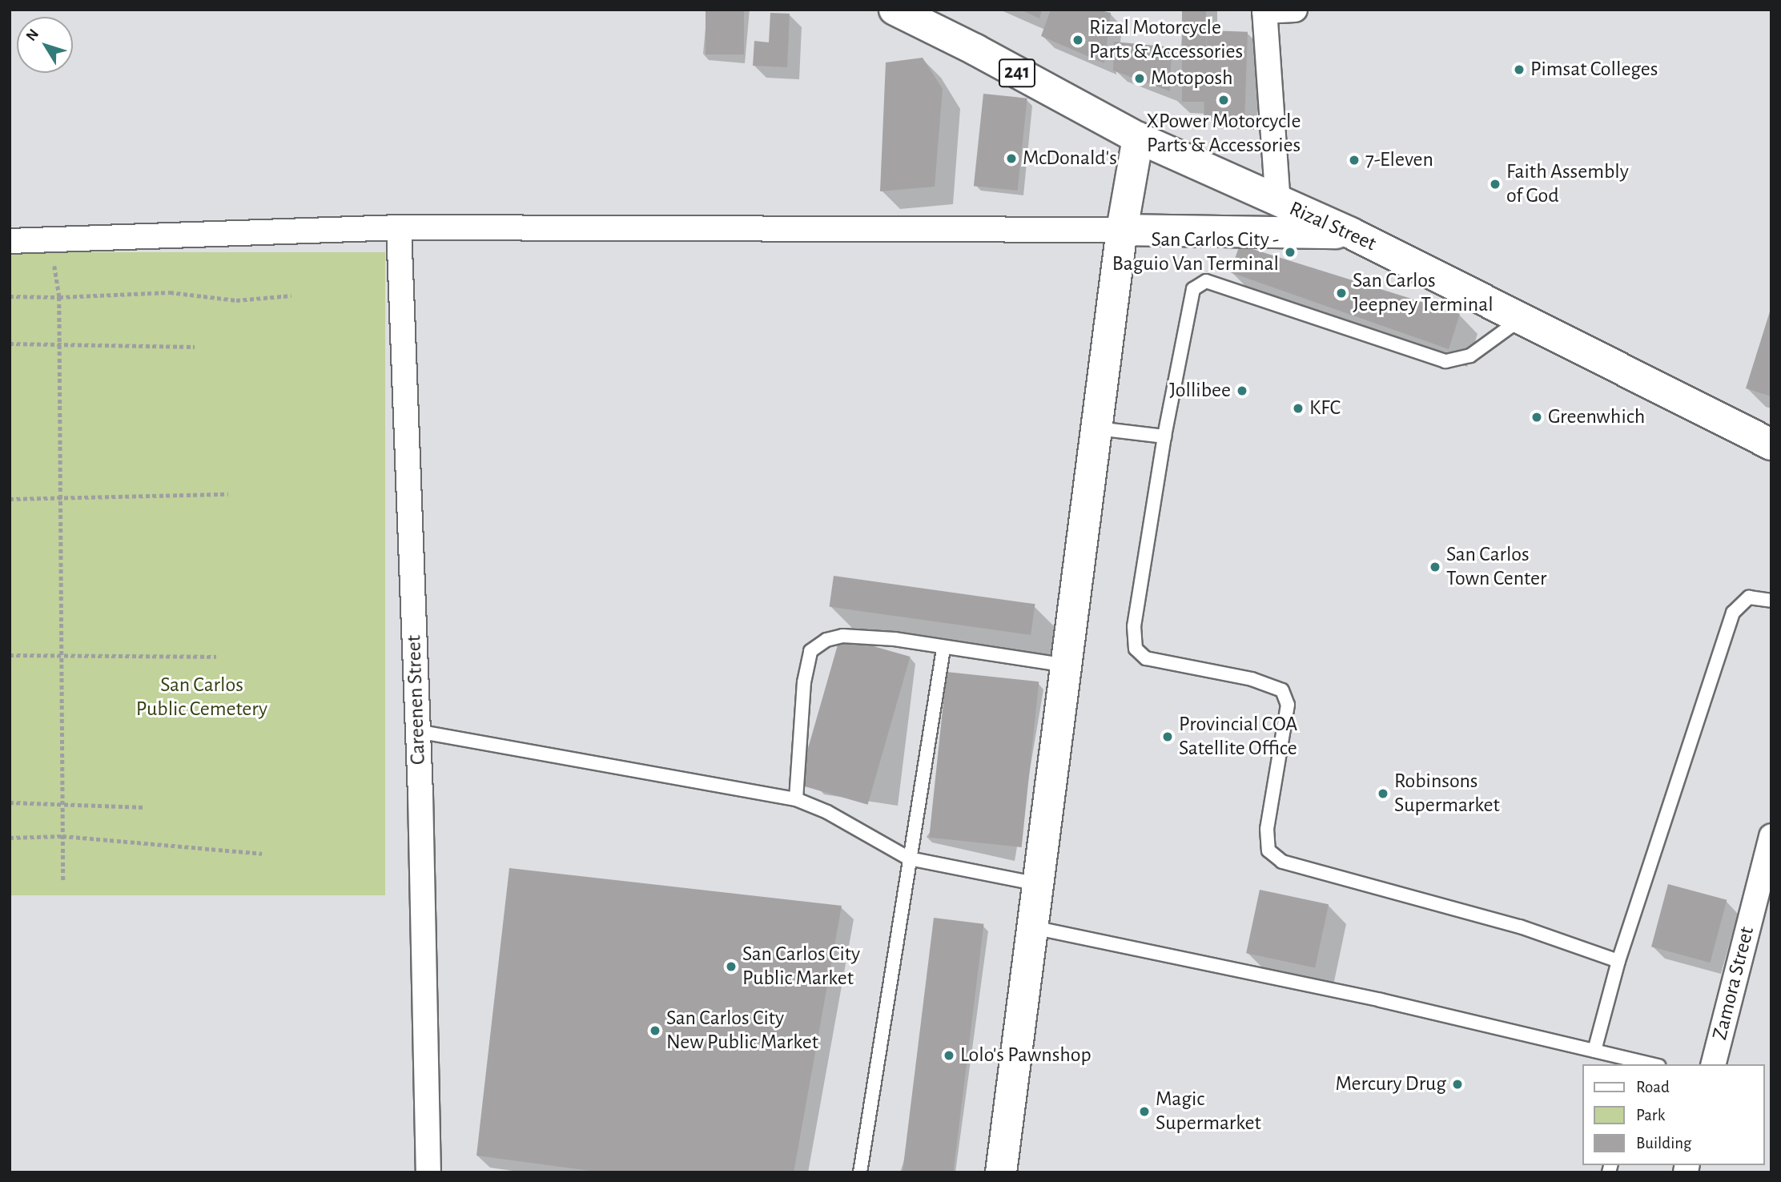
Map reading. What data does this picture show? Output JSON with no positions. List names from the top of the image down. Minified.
{"streets":{"main road":["241","Rizal Street"],"street":["Careenen Street","Zamora Street"]},"parks":["San Carlos Public Cemetery"],"places":["Rizal Motorcycle Parts & Accessories","Pimsat Colleges","Motoposh","XPower Motorcycle Parts & Accessories","McDonald's","7-Eleven","Faith Assembly of God","San Carlos City - Baguio Van Terminal","San Carlos Jeepney Terminal","Jollibee","KFC","Greenwhich","San Carlos Town Center","Provincial COA Satellite Office","Robinsons Supermarket","San Carlos City Public Market","San Carlos City New Public Market","Lolo's Pawnshop","Mercury Drug","Magic Supermarket"],"legend":["Road","Park","Building"],"north":"top left"}
